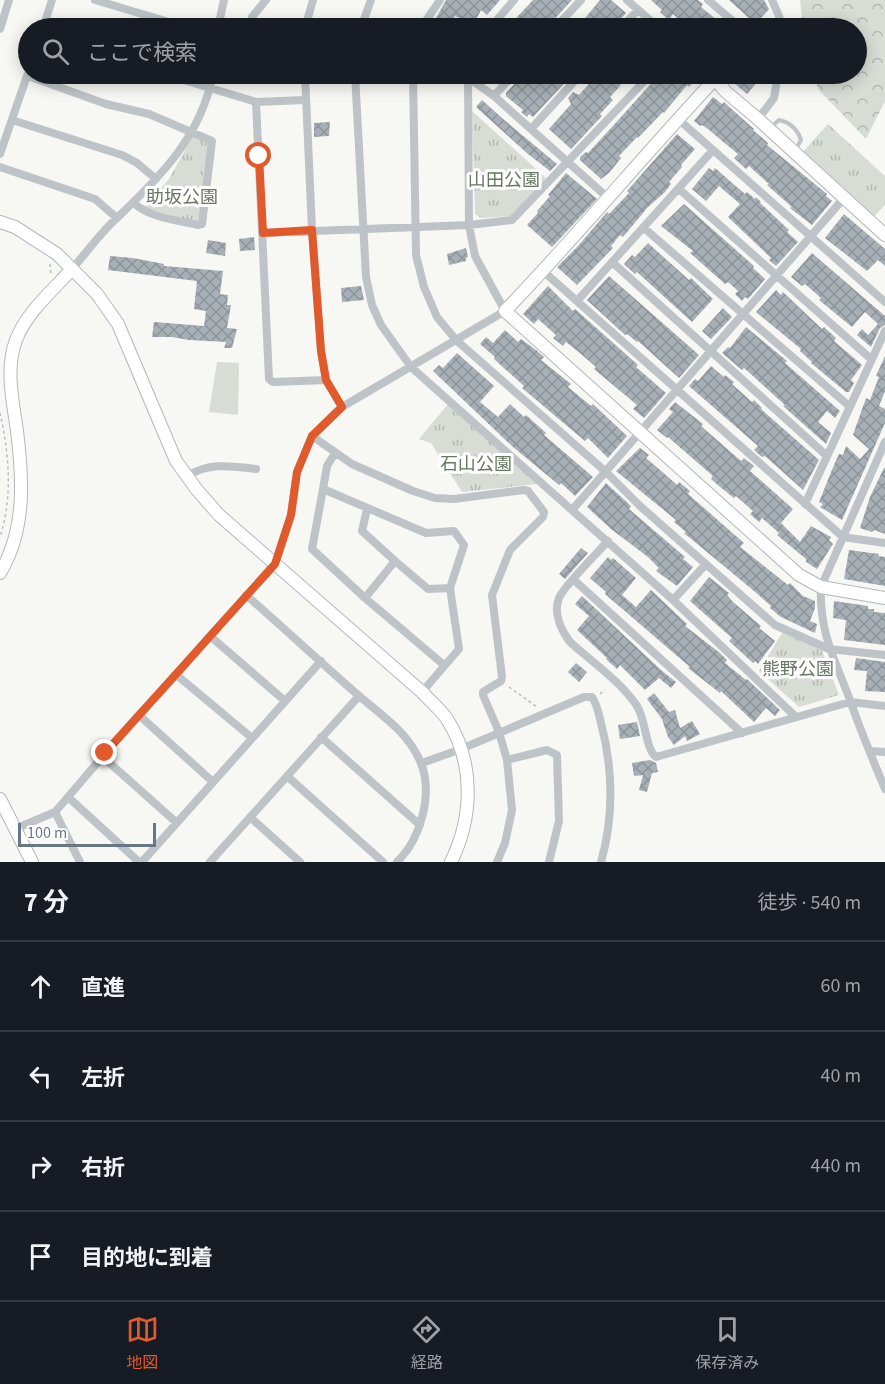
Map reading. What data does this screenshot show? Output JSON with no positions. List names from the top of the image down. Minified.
{"parks":["山田公園","助坂公園","石山公園","熊野公園"],"scale_bar":"100 m","page":{"search":"ここで検索","scale":"100 m","heading":["7 分","徒歩 · 540 m"],"list":[["直進","60 m"],["左折","40 m"],["右折","440 m"],"目的地に到着"],"nav":["地図","経路","保存済み"]}}
